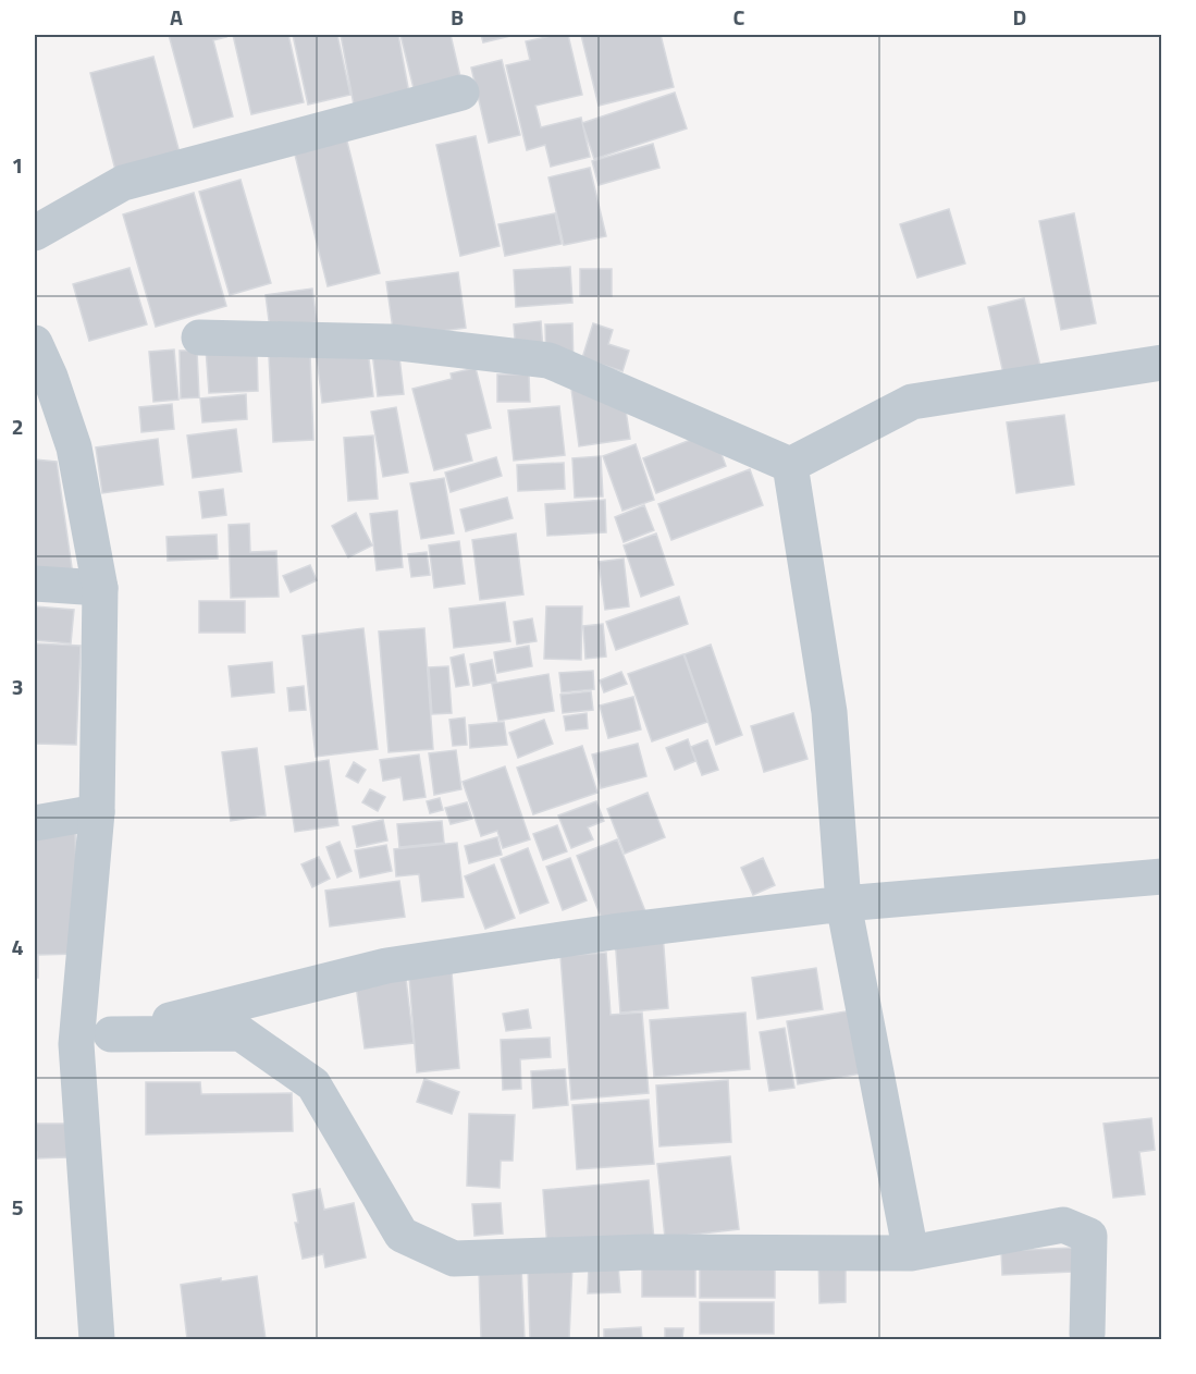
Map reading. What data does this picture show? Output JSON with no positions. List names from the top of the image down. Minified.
{"grid":{"columns":["A","B","C","D"],"rows":["1","2","3","4","5"]}}
